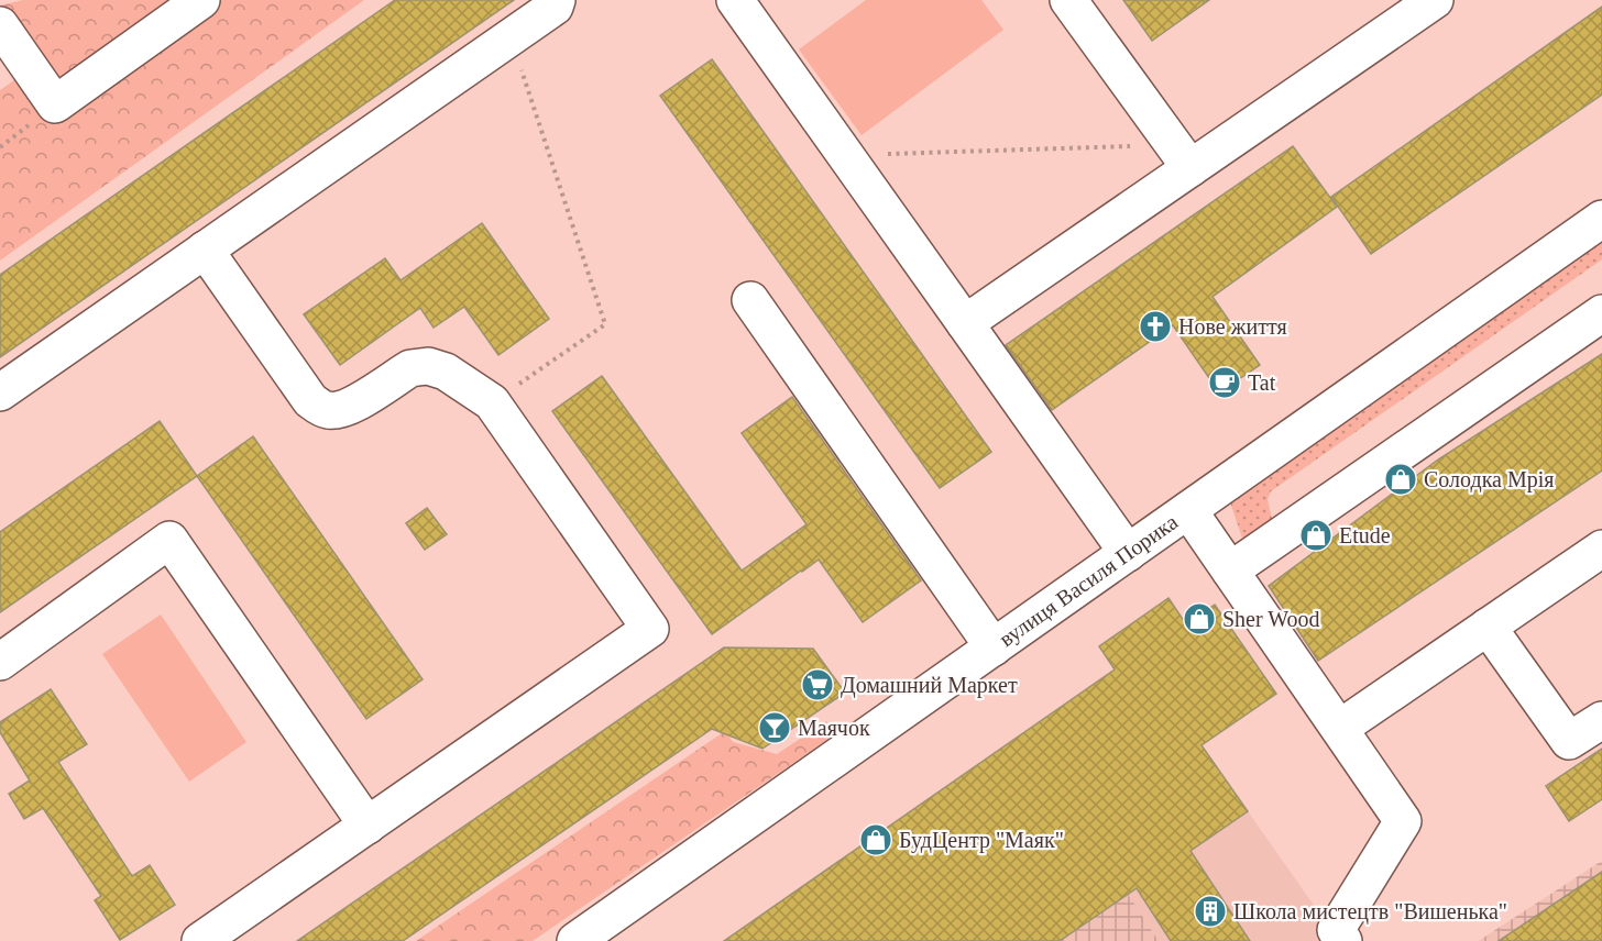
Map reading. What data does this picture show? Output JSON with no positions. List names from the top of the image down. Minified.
{"streets":{"street":["вулиця Василя Порика"]},"places":{"church":["Нове життя"],"cafe":["Tat"],"shop":["Солодка Мрія","Etude","Sher Wood","БудЦентр \"Маяк\""],"supermarket":["Домашний Маркет"],"bar":["Маячок"],"building":["Школа мистецтв \"Вишенька\""]}}
